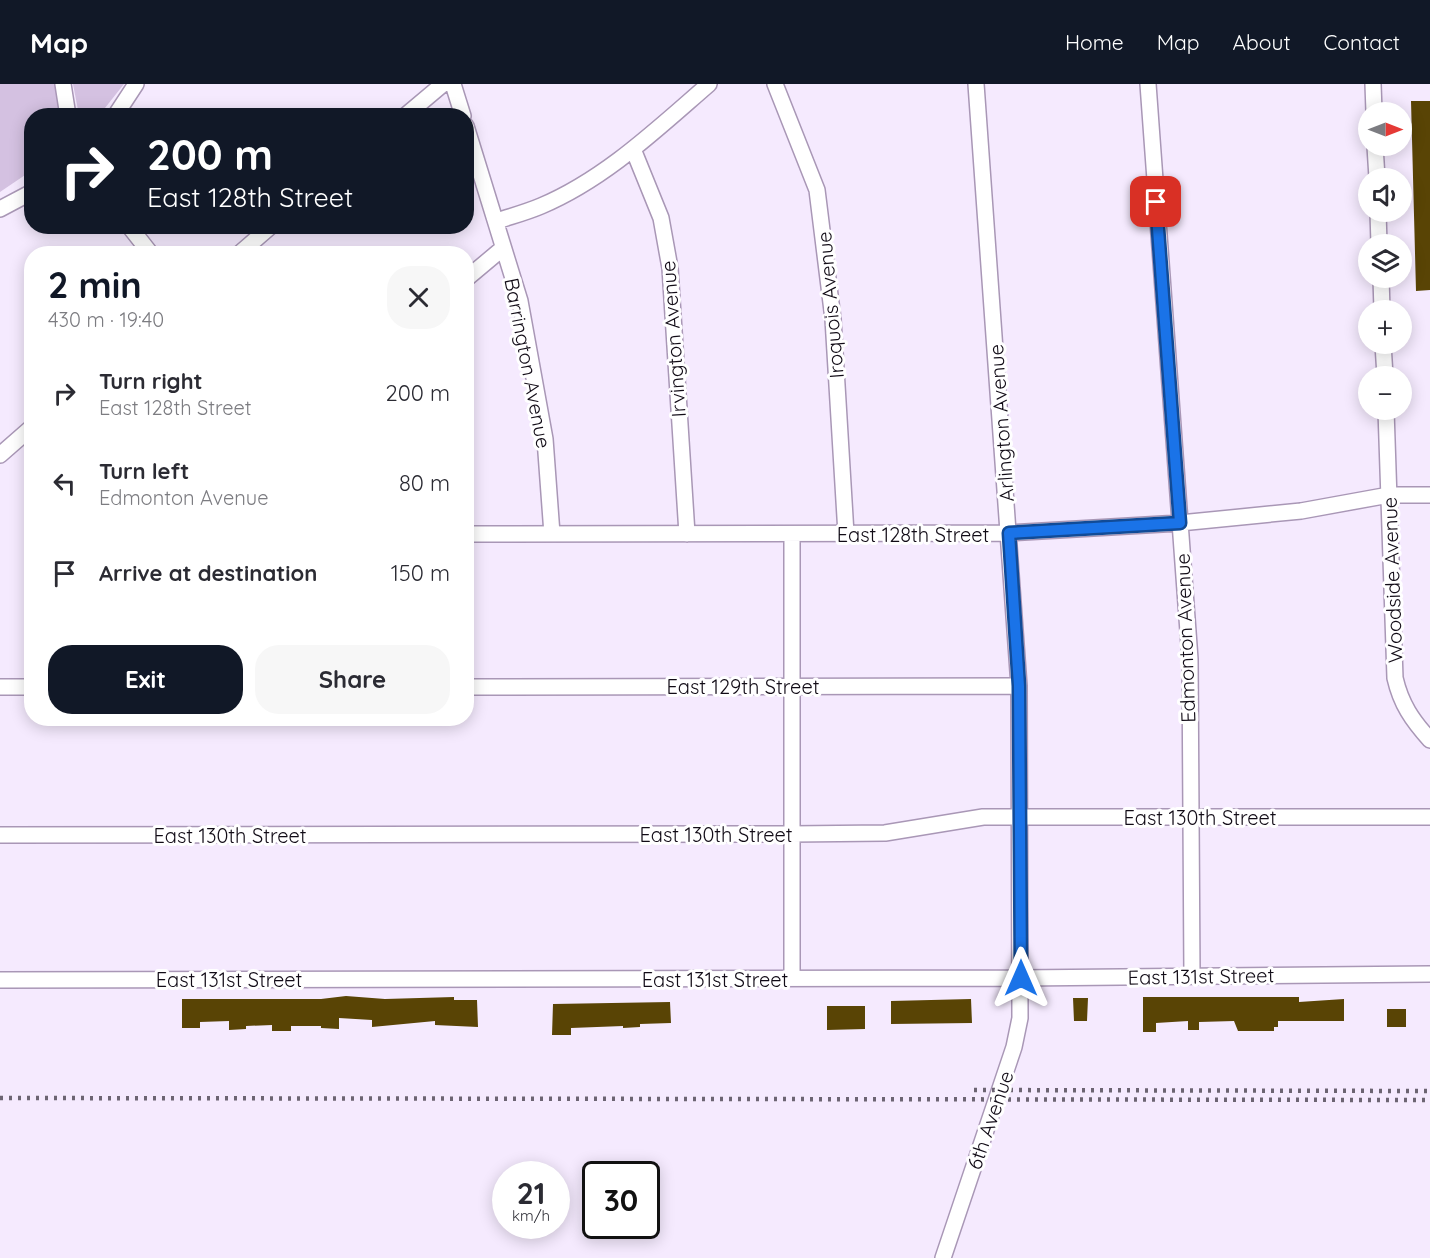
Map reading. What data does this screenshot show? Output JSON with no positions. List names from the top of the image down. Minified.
{"streets":{"street":["Iroquois Avenue","Irvington Avenue","Barrington Avenue","Arlington Avenue","East 128th Street","Woodside Avenue","Edmonton Avenue","East 129th Street","East 130th Street","East 131st Street","6th Avenue"]},"crossings":[["Iroquois Avenue","East 128th Street"],["Irvington Avenue","East 128th Street"],["Barrington Avenue","East 128th Street"],["Arlington Avenue","East 128th Street"],["Arlington Avenue","East 129th Street"],["Arlington Avenue","East 130th Street"],["Arlington Avenue","East 131st Street"],["Arlington Avenue","6th Avenue"],["East 128th Street","Woodside Avenue"],["East 128th Street","Edmonton Avenue"],["Edmonton Avenue","East 130th Street"],["Edmonton Avenue","East 131st Street"],["East 131st Street","6th Avenue"]],"north":"right","page":{"header":"Map","nav":["Home","Map","About","Contact"],"map_buttons":["+","−"],"turn":["200 m","East 128th Street"],"heading":["2 min","430 m · 19:40"],"list":[{"name":"Turn right","note":"East 128th Street","value":"200 m"},{"name":"Turn left","note":"Edmonton Avenue","value":"80 m"},{"name":"Arrive at destination","value":"150 m"}],"buttons":["Exit","Share"],"speed":"21 km/h","limit":"30"}}
